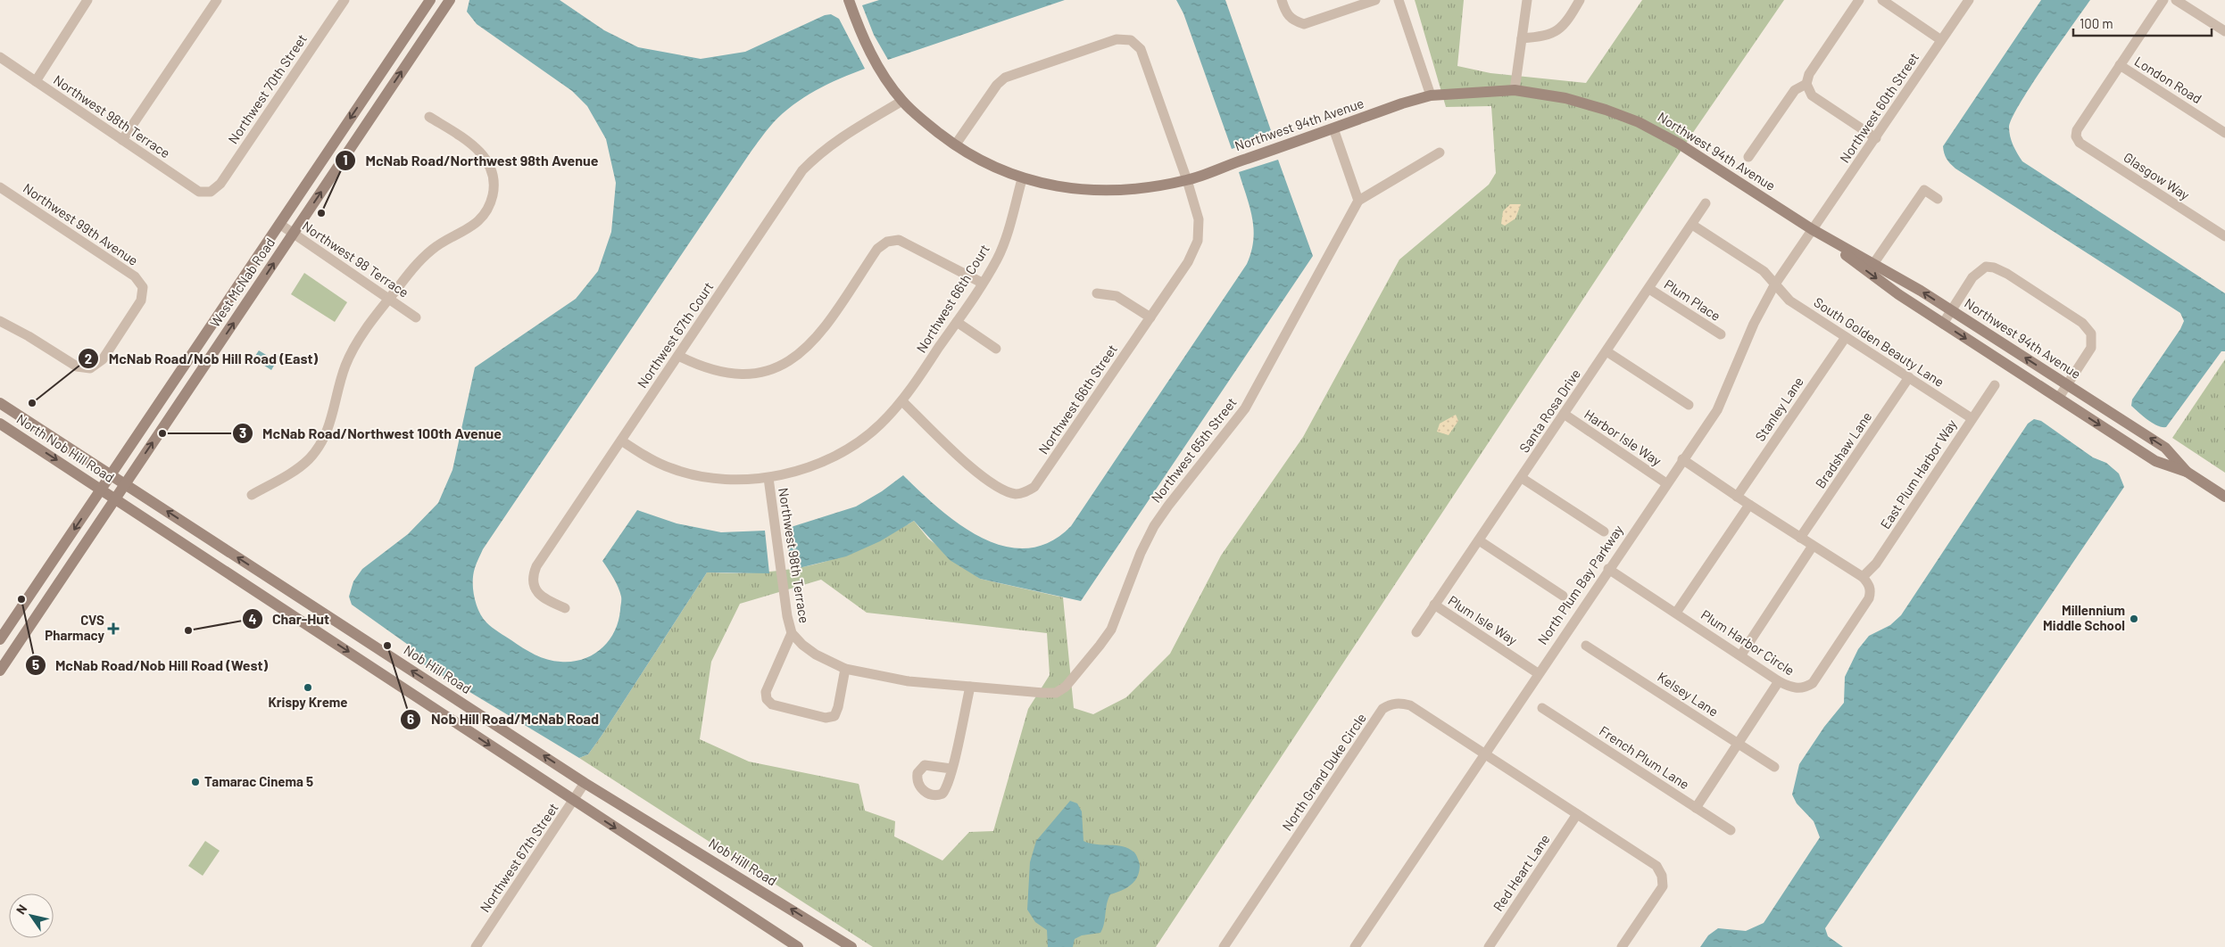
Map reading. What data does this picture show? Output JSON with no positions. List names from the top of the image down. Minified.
{"streets":{"main road":["Northwest 94th Avenue","West McNab Road","North Nob Hill Road","Nob Hill Road"],"street":["London Road","Northwest 70th Street","Northwest 60th Street","Northwest 98th Terrace","Glasgow Way","Northwest 99th Avenue","Northwest 98 Terrace","Northwest 66th Court","Plum Place","Northwest 67th Court","South Golden Beauty Lane","Northwest 66th Street","Stanley Lane","Santa Rosa Drive","Harbor Isle Way","Northwest 65th Street","Bradshaw Lane","East Plum Harbor Way","North Plum Bay Parkway","Plum Isle Way","Plum Harbor Circle","Kelsey Lane","French Plum Lane","North Grand Duke Circle","Northwest 67th Street","Red Heart Lane"]},"crossings":[["London Road","Glasgow Way"],["Northwest 70th Street","Northwest 98th Terrace"],["Northwest 60th Street","Northwest 94th Avenue"],["Northwest 60th Street","North Plum Bay Parkway"],["Northwest 98th Terrace","Northwest 66th Court"],["Northwest 98th Terrace","Northwest 65th Street"],["Northwest 94th Avenue","Northwest 66th Court"],["Northwest 94th Avenue","Northwest 67th Court"],["Northwest 94th Avenue","Northwest 66th Street"],["Northwest 94th Avenue","North Plum Bay Parkway"],["Northwest 98 Terrace","West McNab Road"],["West McNab Road","North Nob Hill Road"],["West McNab Road","Nob Hill Road"],["Northwest 66th Court","Northwest 67th Court"],["Northwest 66th Court","Northwest 66th Street"],["Plum Place","Santa Rosa Drive"],["South Golden Beauty Lane","Stanley Lane"],["South Golden Beauty Lane","Santa Rosa Drive"],["South Golden Beauty Lane","Bradshaw Lane"],["South Golden Beauty Lane","East Plum Harbor Way"],["South Golden Beauty Lane","North Plum Bay Parkway"],["Santa Rosa Drive","Harbor Isle Way"],["Santa Rosa Drive","Plum Isle Way"],["Harbor Isle Way","North Plum Bay Parkway"],["North Nob Hill Road","Nob Hill Road"],["East Plum Harbor Way","Plum Harbor Circle"],["North Plum Bay Parkway","Plum Isle Way"],["North Plum Bay Parkway","Plum Harbor Circle"],["North Plum Bay Parkway","North Grand Duke Circle"],["Nob Hill Road","Northwest 67th Street"]],"places":{"other":["McNab Road/Northwest 98th Avenue","McNab Road/Nob Hill Road (East)","McNab Road/Northwest 100th Avenue","McNab Road/Nob Hill Road (West)","Millennium Middle School","Char-Hut","Nob Hill Road/McNab Road","Krispy Kreme","Tamarac Cinema 5"],"health":["CVS Pharmacy"]},"scale_bar":"100 m","north":"top left"}
